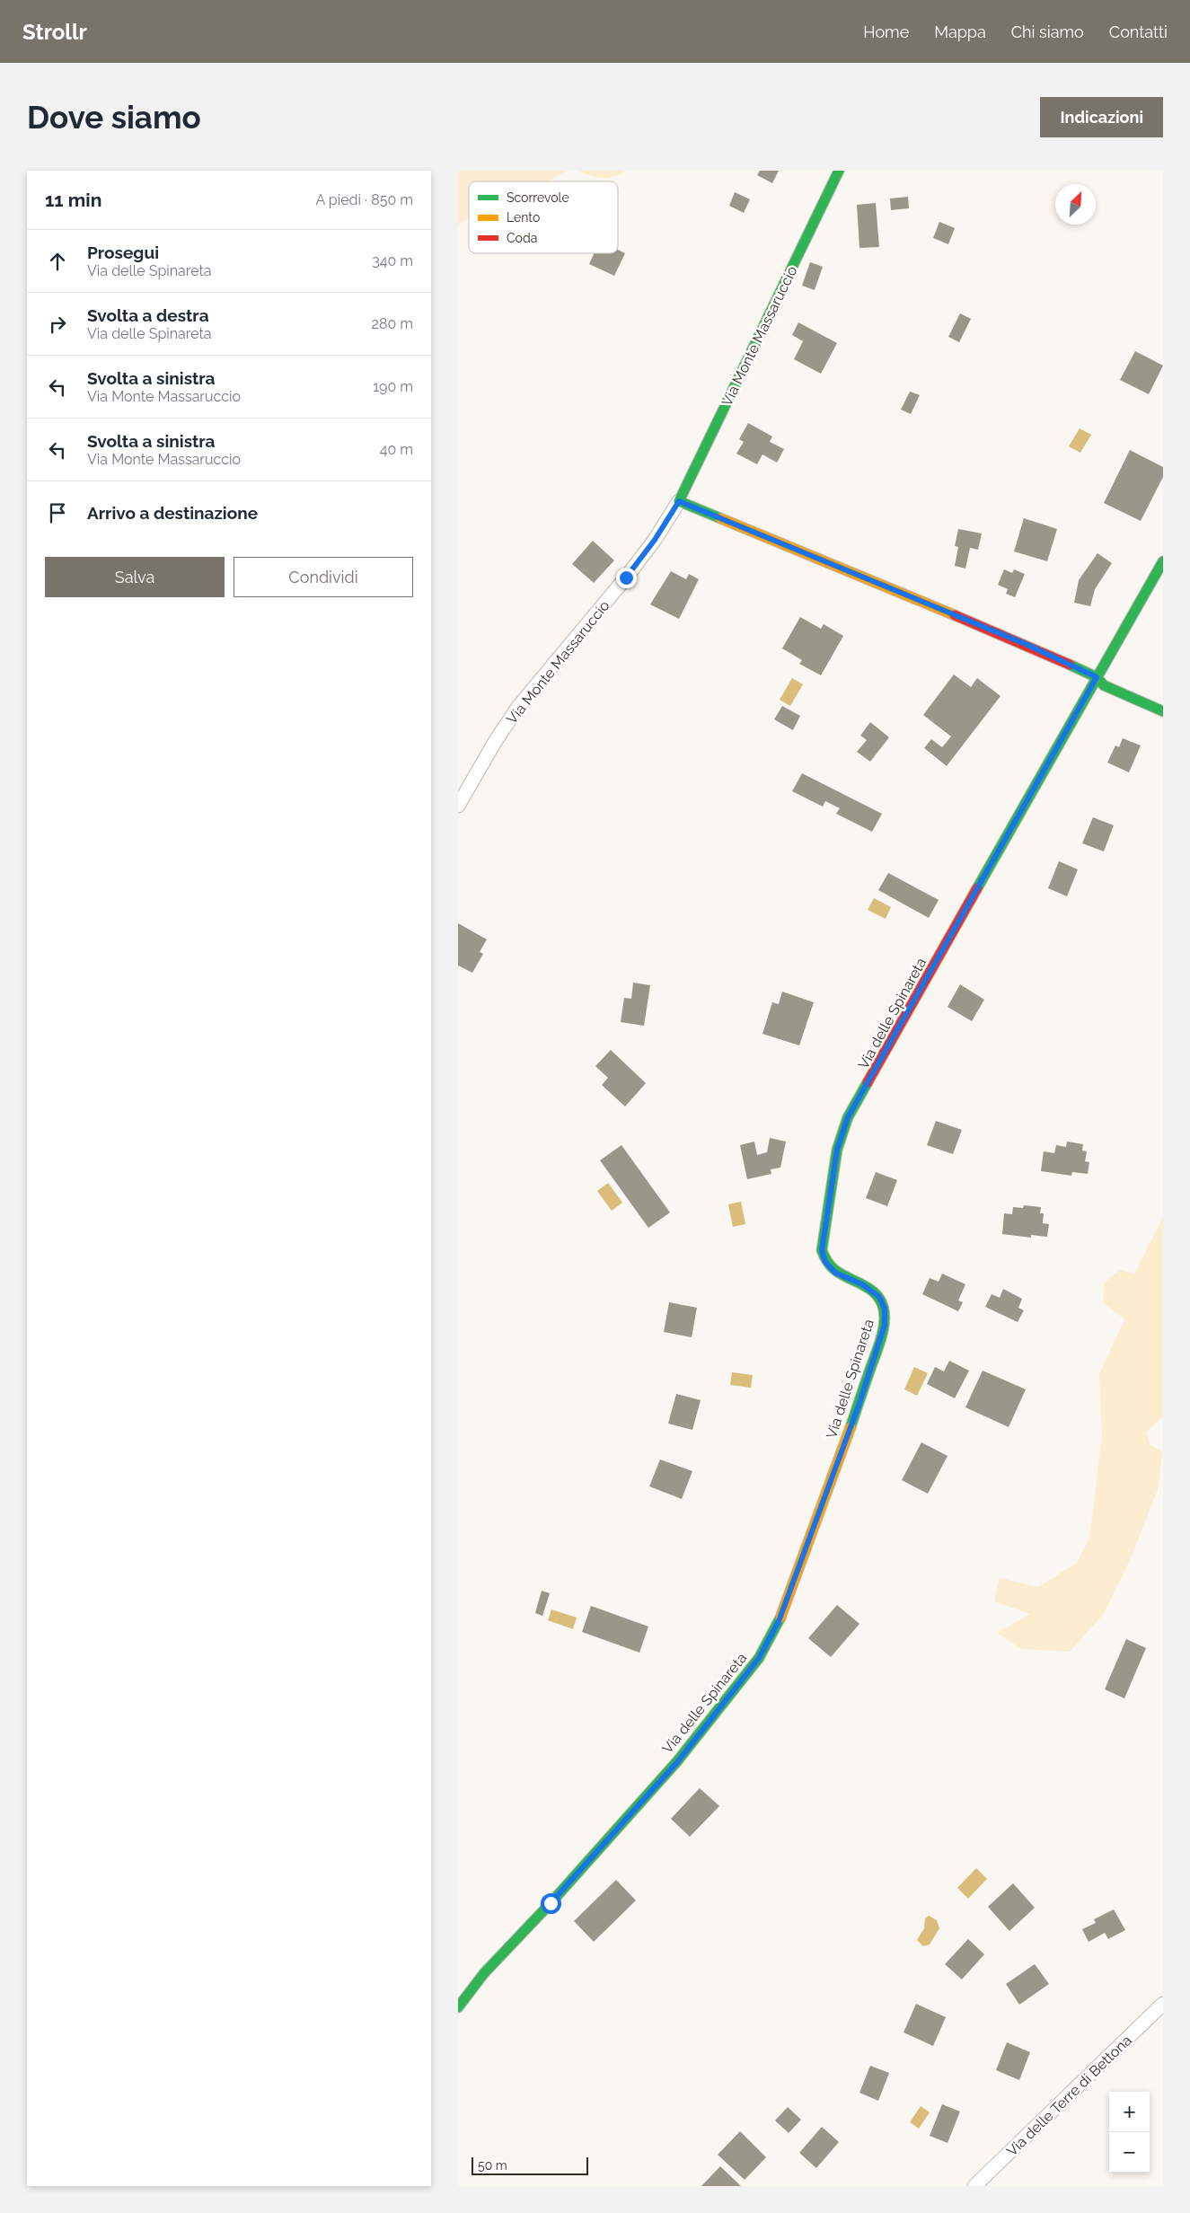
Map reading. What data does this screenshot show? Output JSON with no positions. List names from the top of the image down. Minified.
{"streets":{"street":["Via Monte Massaruccio","Via delle Spinareta","Via delle Terre di Bettona"]},"legend":["Scorrevole","Lento","Coda"],"scale_bar":"50 m","north":"top right","page":{"header":"Strollr","nav":["Home","Mappa","Chi siamo","Contatti"],"buttons":["Indicazioni",["Salva","Condividi"]],"title":"Dove siamo","heading":["11 min","A piedi · 850 m"],"list":[["Prosegui","Via delle Spinareta","340 m"],["Svolta a destra","Via delle Spinareta","280 m"],["Svolta a sinistra","Via Monte Massaruccio","190 m"],["Svolta a sinistra","Via Monte Massaruccio","40 m"],"Arrivo a destinazione"],"map_buttons":["+","−"],"scale":"50 m"}}
